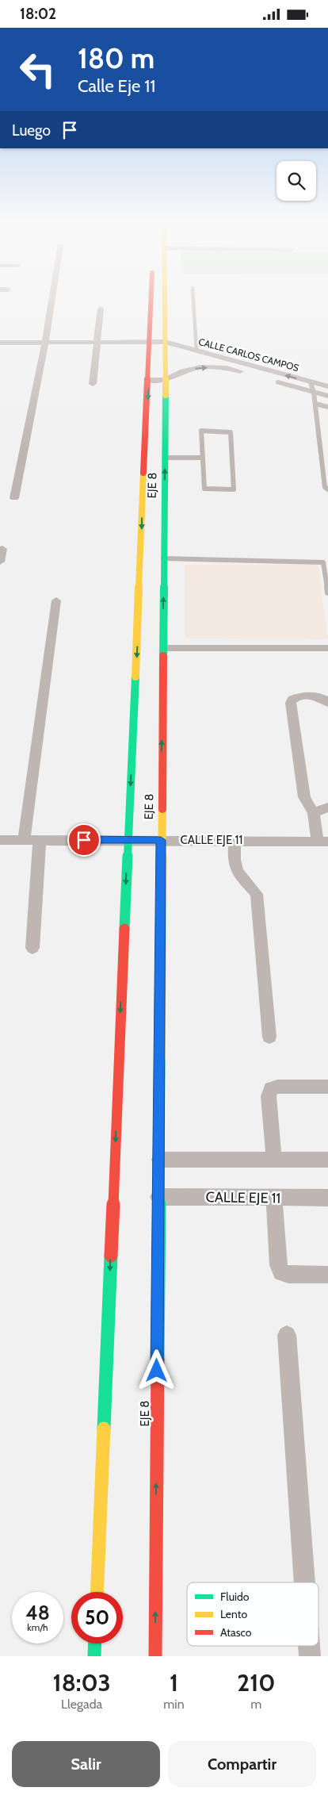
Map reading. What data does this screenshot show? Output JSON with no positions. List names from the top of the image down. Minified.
{"streets":{"main road":["EJE 8"],"street":["CALLE CARLOS CAMPOS","CALLE EJE 11"]},"crossings":[["CALLE CARLOS CAMPOS","EJE 8"],["EJE 8","CALLE EJE 11"]],"legend":["Fluido","Lento","Atasco"],"page":{"status":"18:02","turn":["180 m","Calle Eje 11"],"then":"Luego","speed":"48 km/h","limit":"50","eta":["18:03","Llegada","1","min","210","m"],"buttons":["Salir","Compartir"]}}
